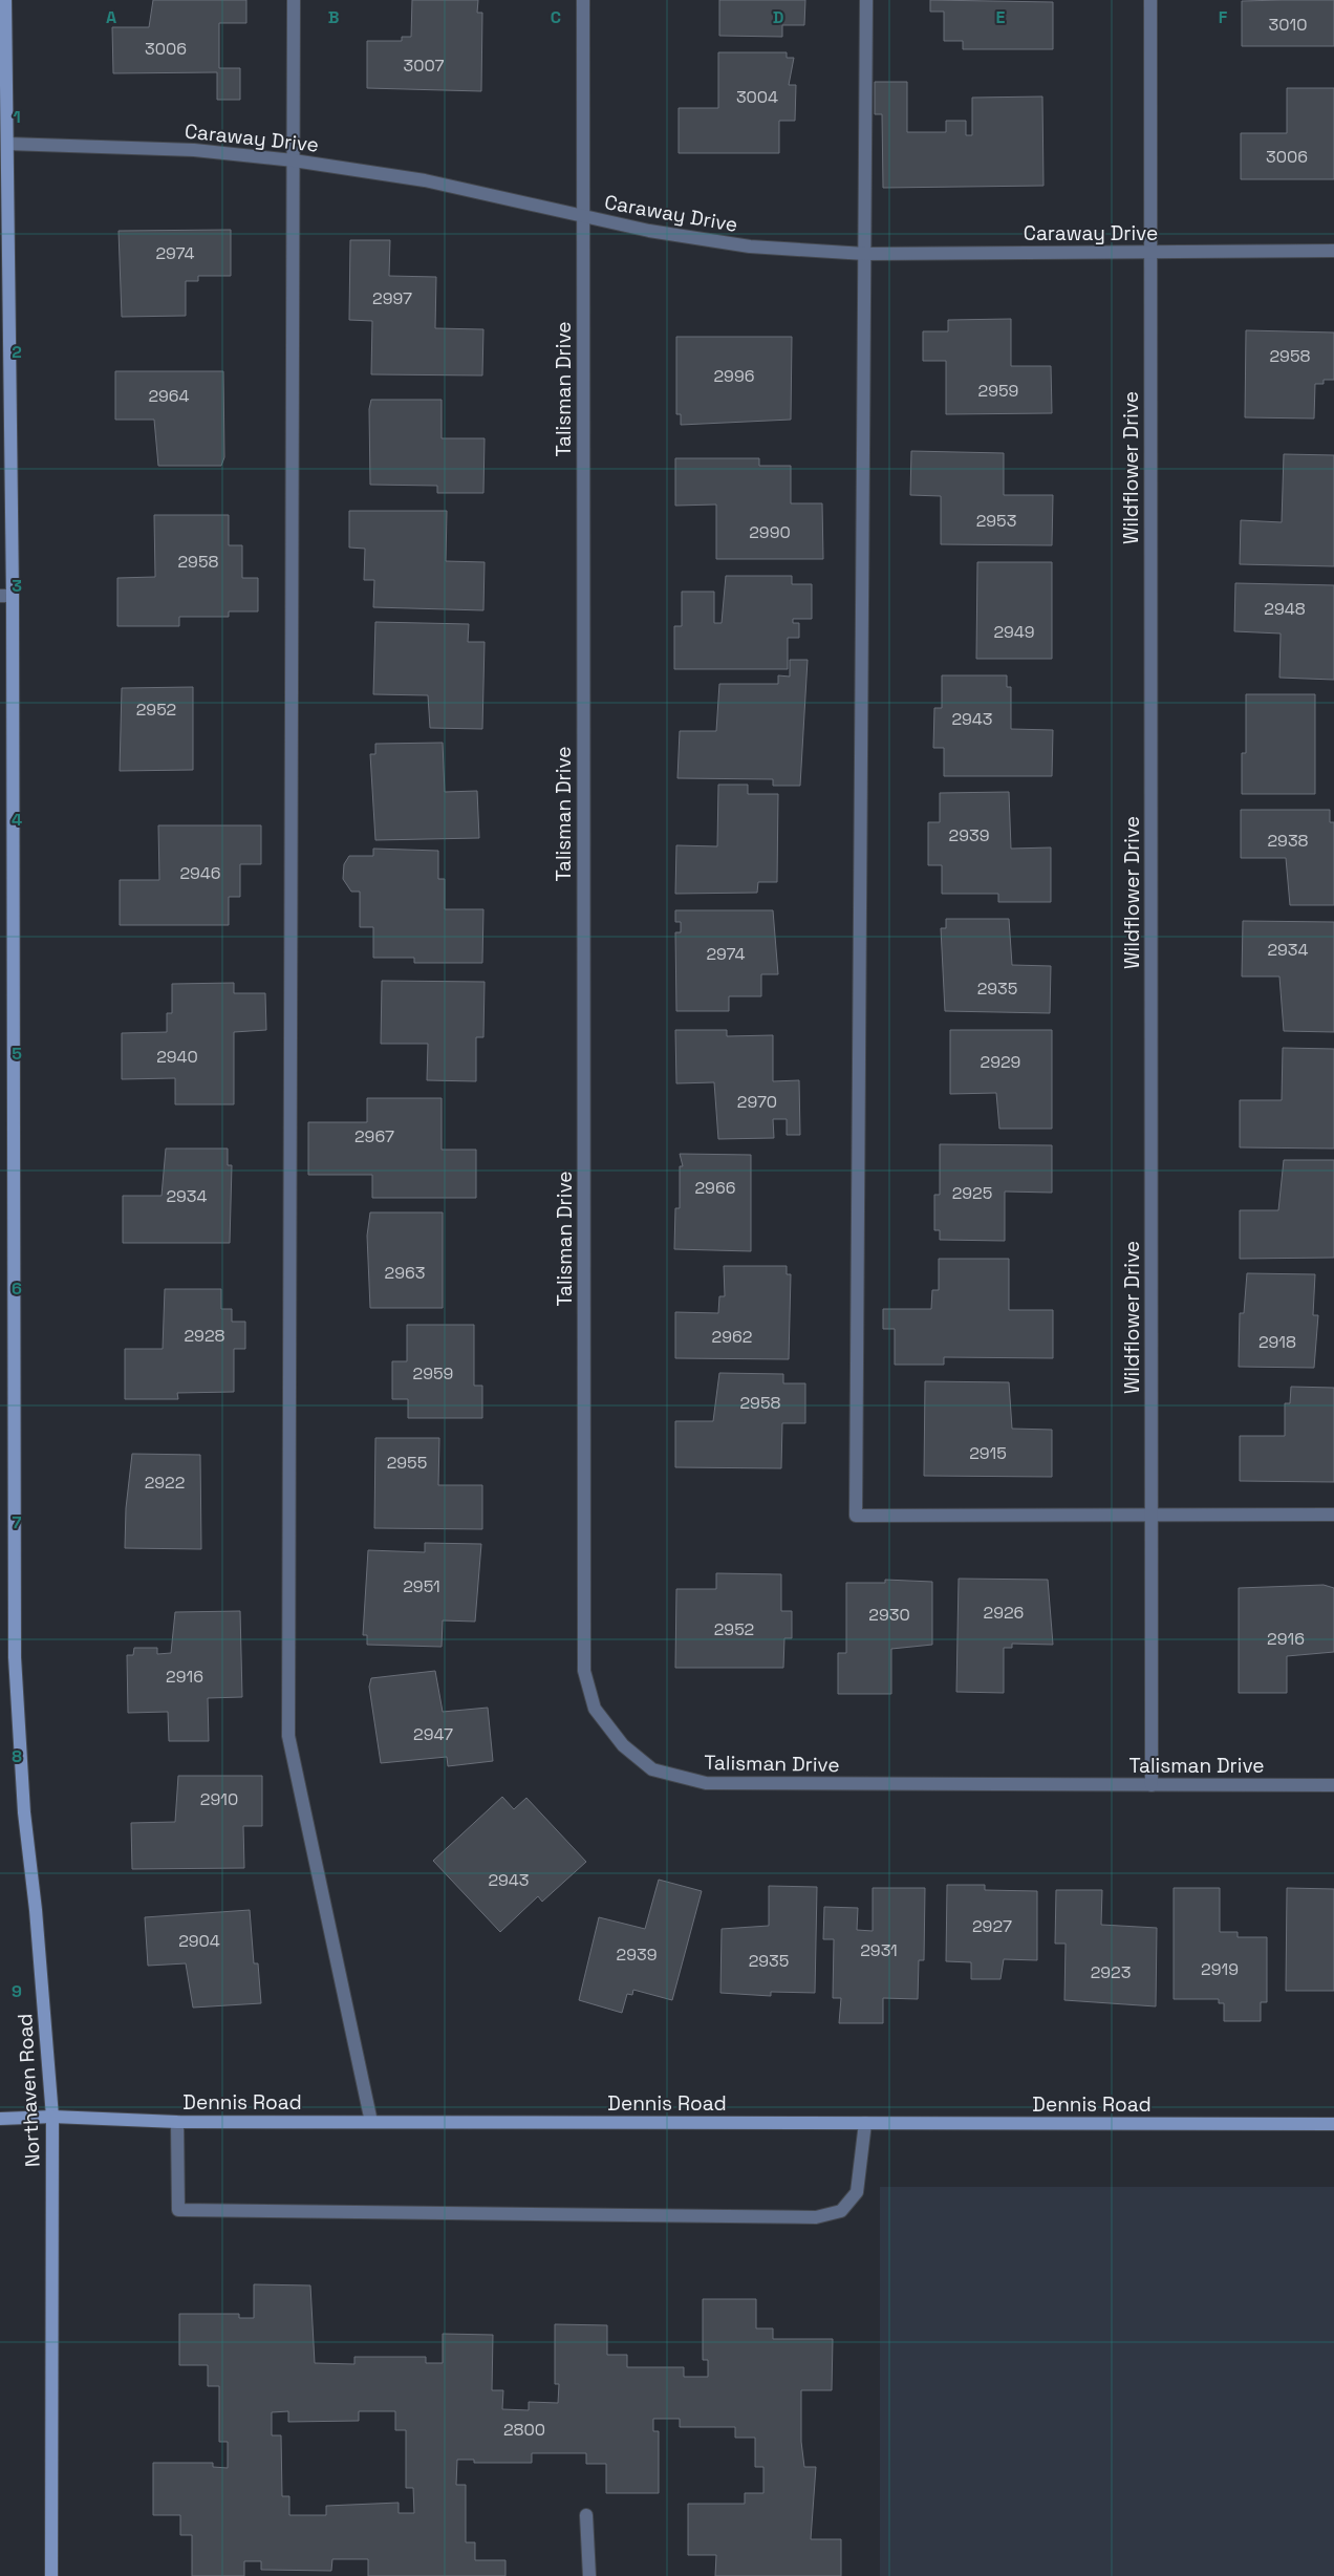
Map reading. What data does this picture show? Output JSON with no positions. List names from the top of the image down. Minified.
{"streets":{"street":["Caraway Drive","Talisman Drive","Wildflower Drive","Northaven Road","Dennis Road"]},"crossings":[["Caraway Drive","Talisman Drive"],["Caraway Drive","Wildflower Drive"],["Caraway Drive","Northaven Road"],["Talisman Drive","Wildflower Drive"],["Northaven Road","Dennis Road"]],"house_numbers":["3010","3006","3007","3004","3006","2974","2997","2958","2996","2959","2964","2953","2990","2958","2948","2949","2952","2943","2939","2938","2946","2934","2974","2935","2940","2929","2970","2967","2966","2925","2934","2963","2928","2962","2918","2959","2958","2915","2955","2922","2951","2926","2930","2952","2916","2916","2947","2910","2943","2927","2904","2931","2939","2935","2919","2923","2800"],"grid":{"columns":["A","B","C","D","E","F"],"rows":["1","2","3","4","5","6","7","8","9"]}}
